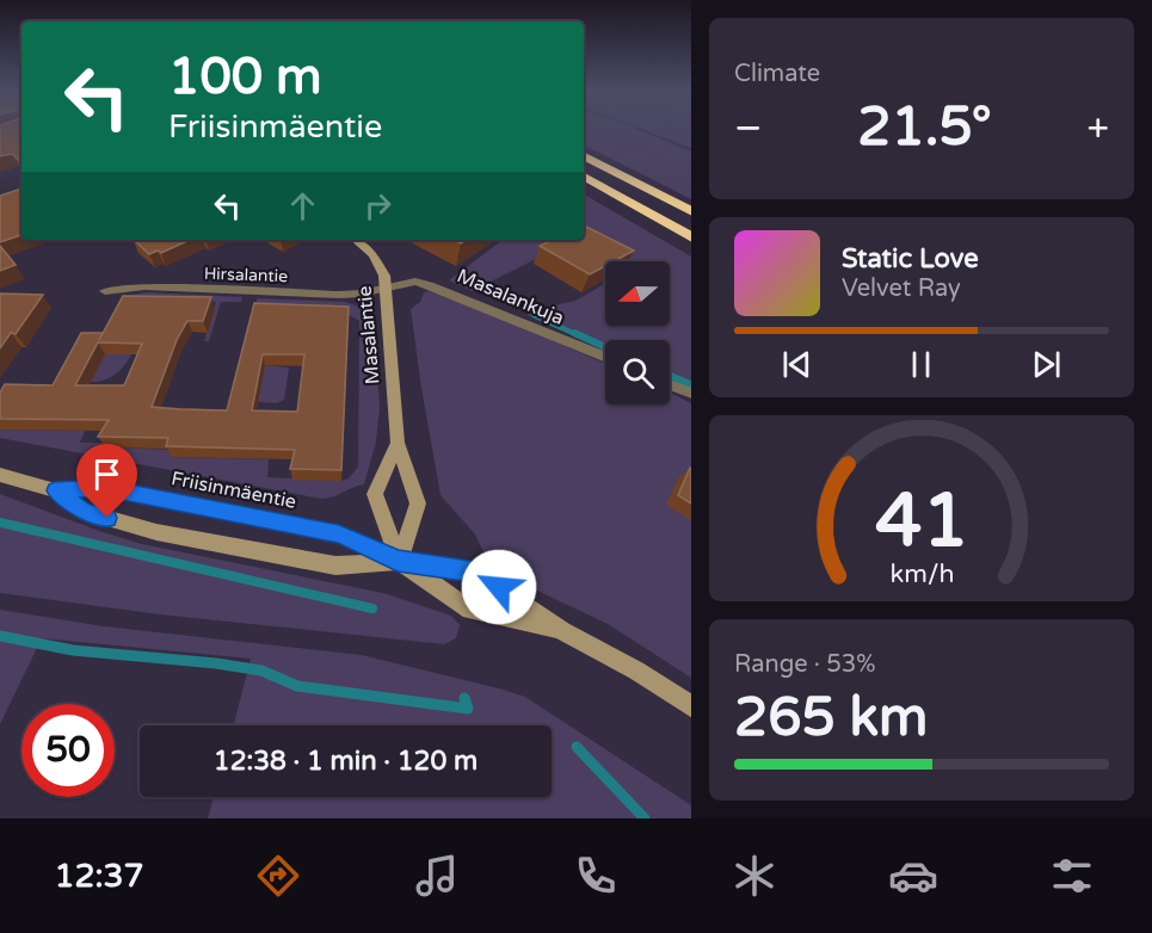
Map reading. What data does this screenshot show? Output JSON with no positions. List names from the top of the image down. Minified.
{"streets":{"main road":["Masalantie","Friisinmäentie"],"street":["Hirsalantie","Masalankuja"]},"crossings":[["Hirsalantie","Masalankuja"],["Hirsalantie","Masalantie"],["Masalankuja","Masalantie"],["Masalantie","Friisinmäentie"]],"north":"left","page":{"tile":["Climate",["Range · 53%","265 km"]],"turn":["100 m","Friisinmäentie"],"heat":["−","21.5°","+"],"song":["Static Love","Velvet Ray"],"limit":"50","trip":"12:38 · 1 min · 120 m","tabs":"12:37","gauge":["41","km/h"]}}
